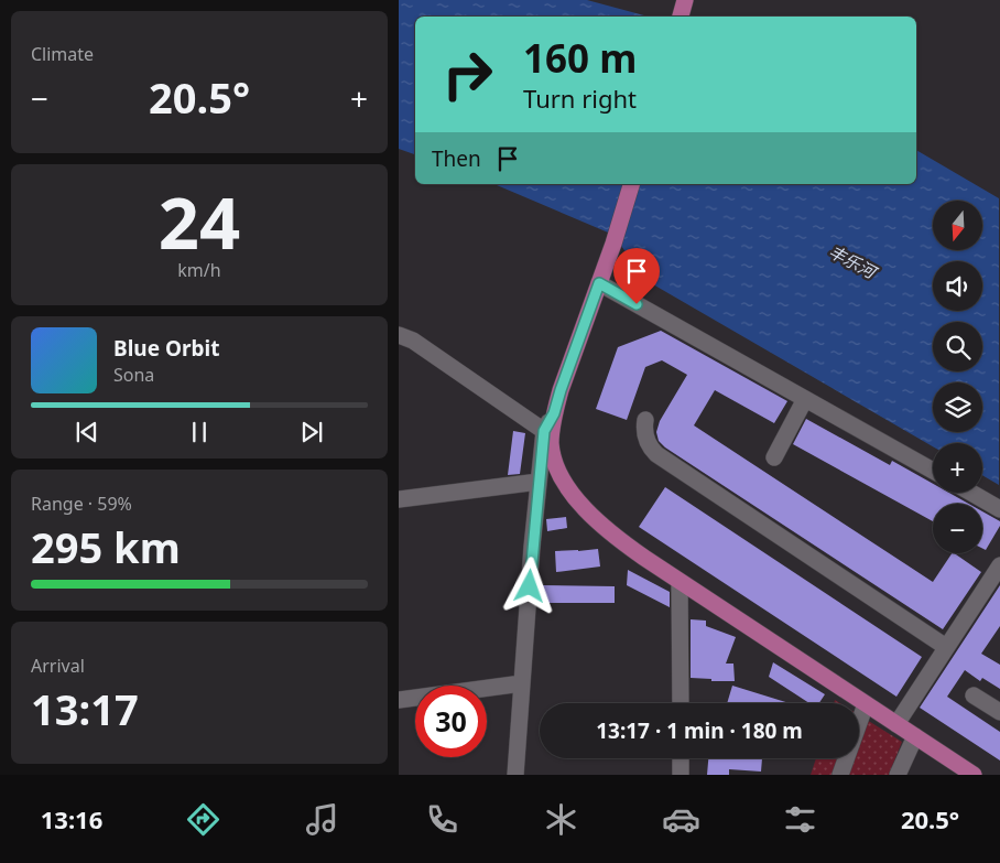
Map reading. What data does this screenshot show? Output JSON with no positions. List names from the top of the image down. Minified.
{"water":["丰乐河"],"north":"bottom","page":{"tile":["Climate",["24","km/h"],["Range · 59%","295 km"],["Arrival","13:17"]],"turn":["160 m","Turn right"],"heat":["−","20.5°","+"],"then":"Then","map_buttons":["+","−"],"song":["Blue Orbit","Sona"],"limit":"30","trip":"13:17 · 1 min · 180 m","tabs":["13:16","20.5°"]}}
